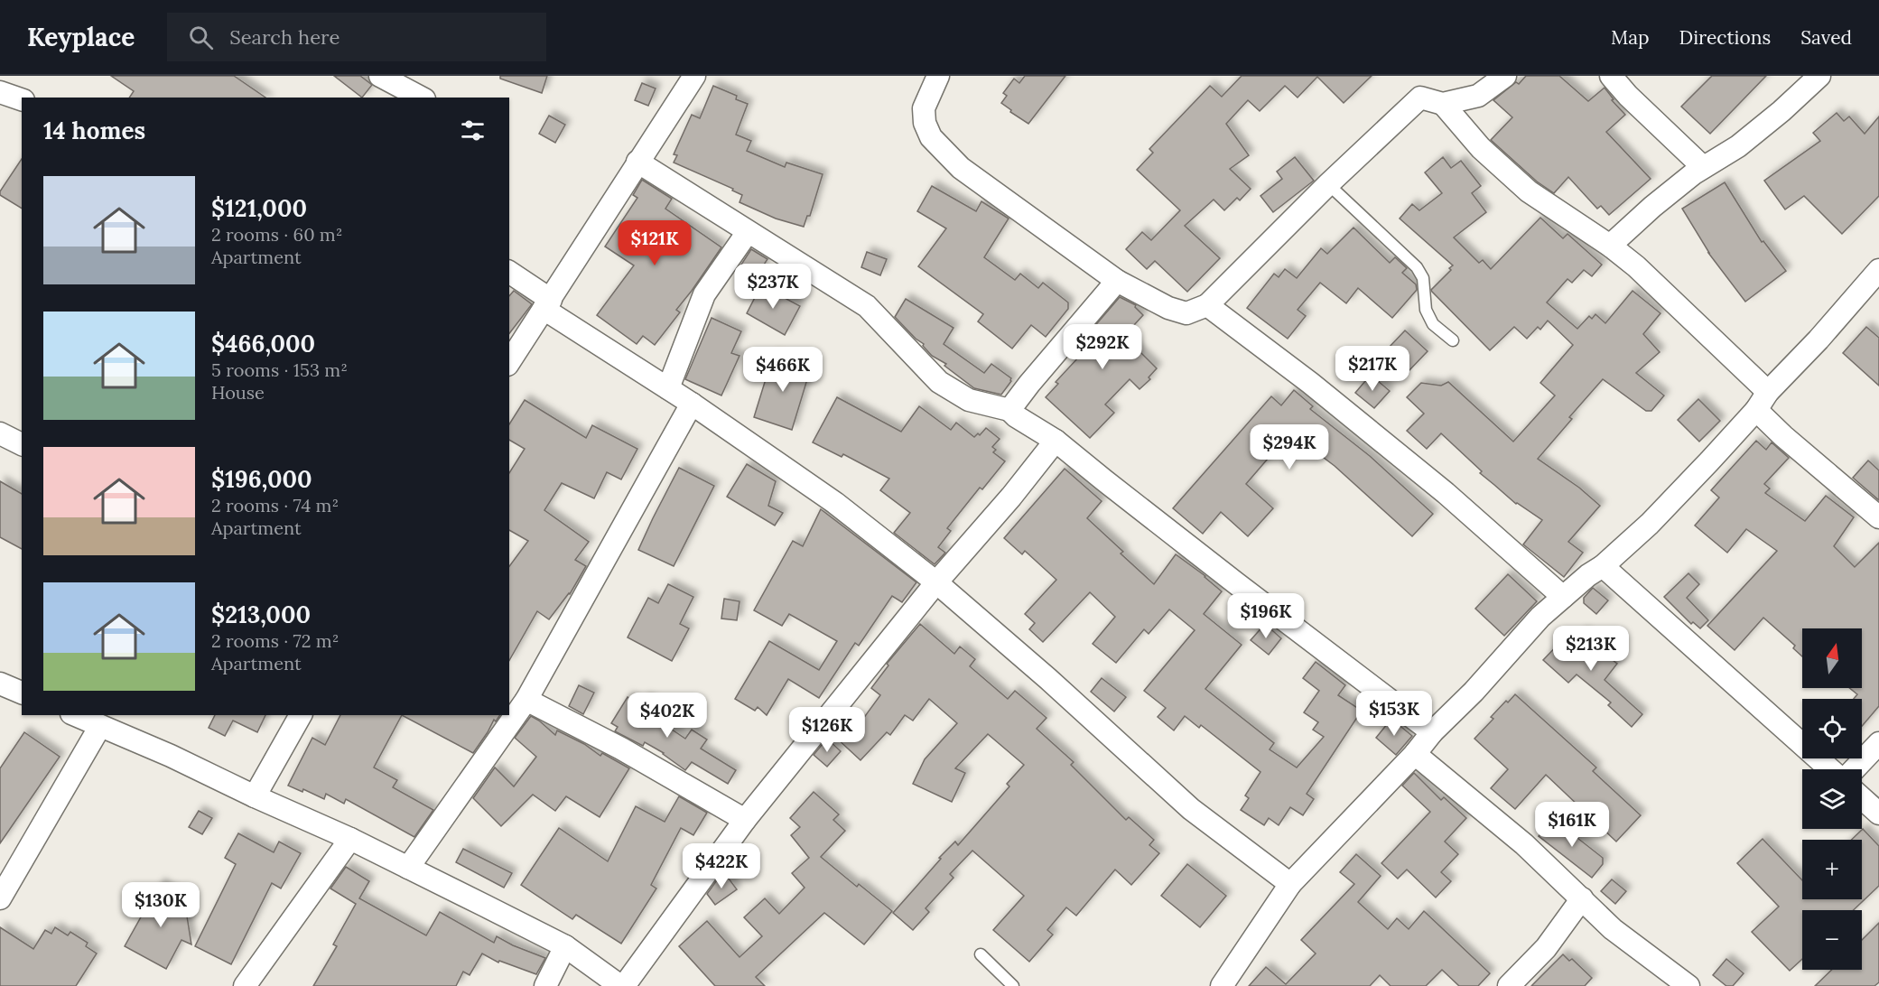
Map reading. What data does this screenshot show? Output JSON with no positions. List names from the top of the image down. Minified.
{"north":"top","page":{"header":"Keyplace","search":"Search here","nav":["Map","Directions","Saved"],"heading":"14 homes","list":[{"name":"$121,000","note":"2 rooms · 60 m² · Apartment"},{"name":"$466,000","note":"5 rooms · 153 m² · House"},{"name":"$196,000","note":"2 rooms · 74 m² · Apartment"},{"name":"$213,000","note":"2 rooms · 72 m² · Apartment"}],"price":["$121K","$237K","$292K","$217K","$466K","$294K","$196K","$213K","$153K","$402K","$126K","$161K","$422K","$130K"],"map_buttons":["+","−"]}}
